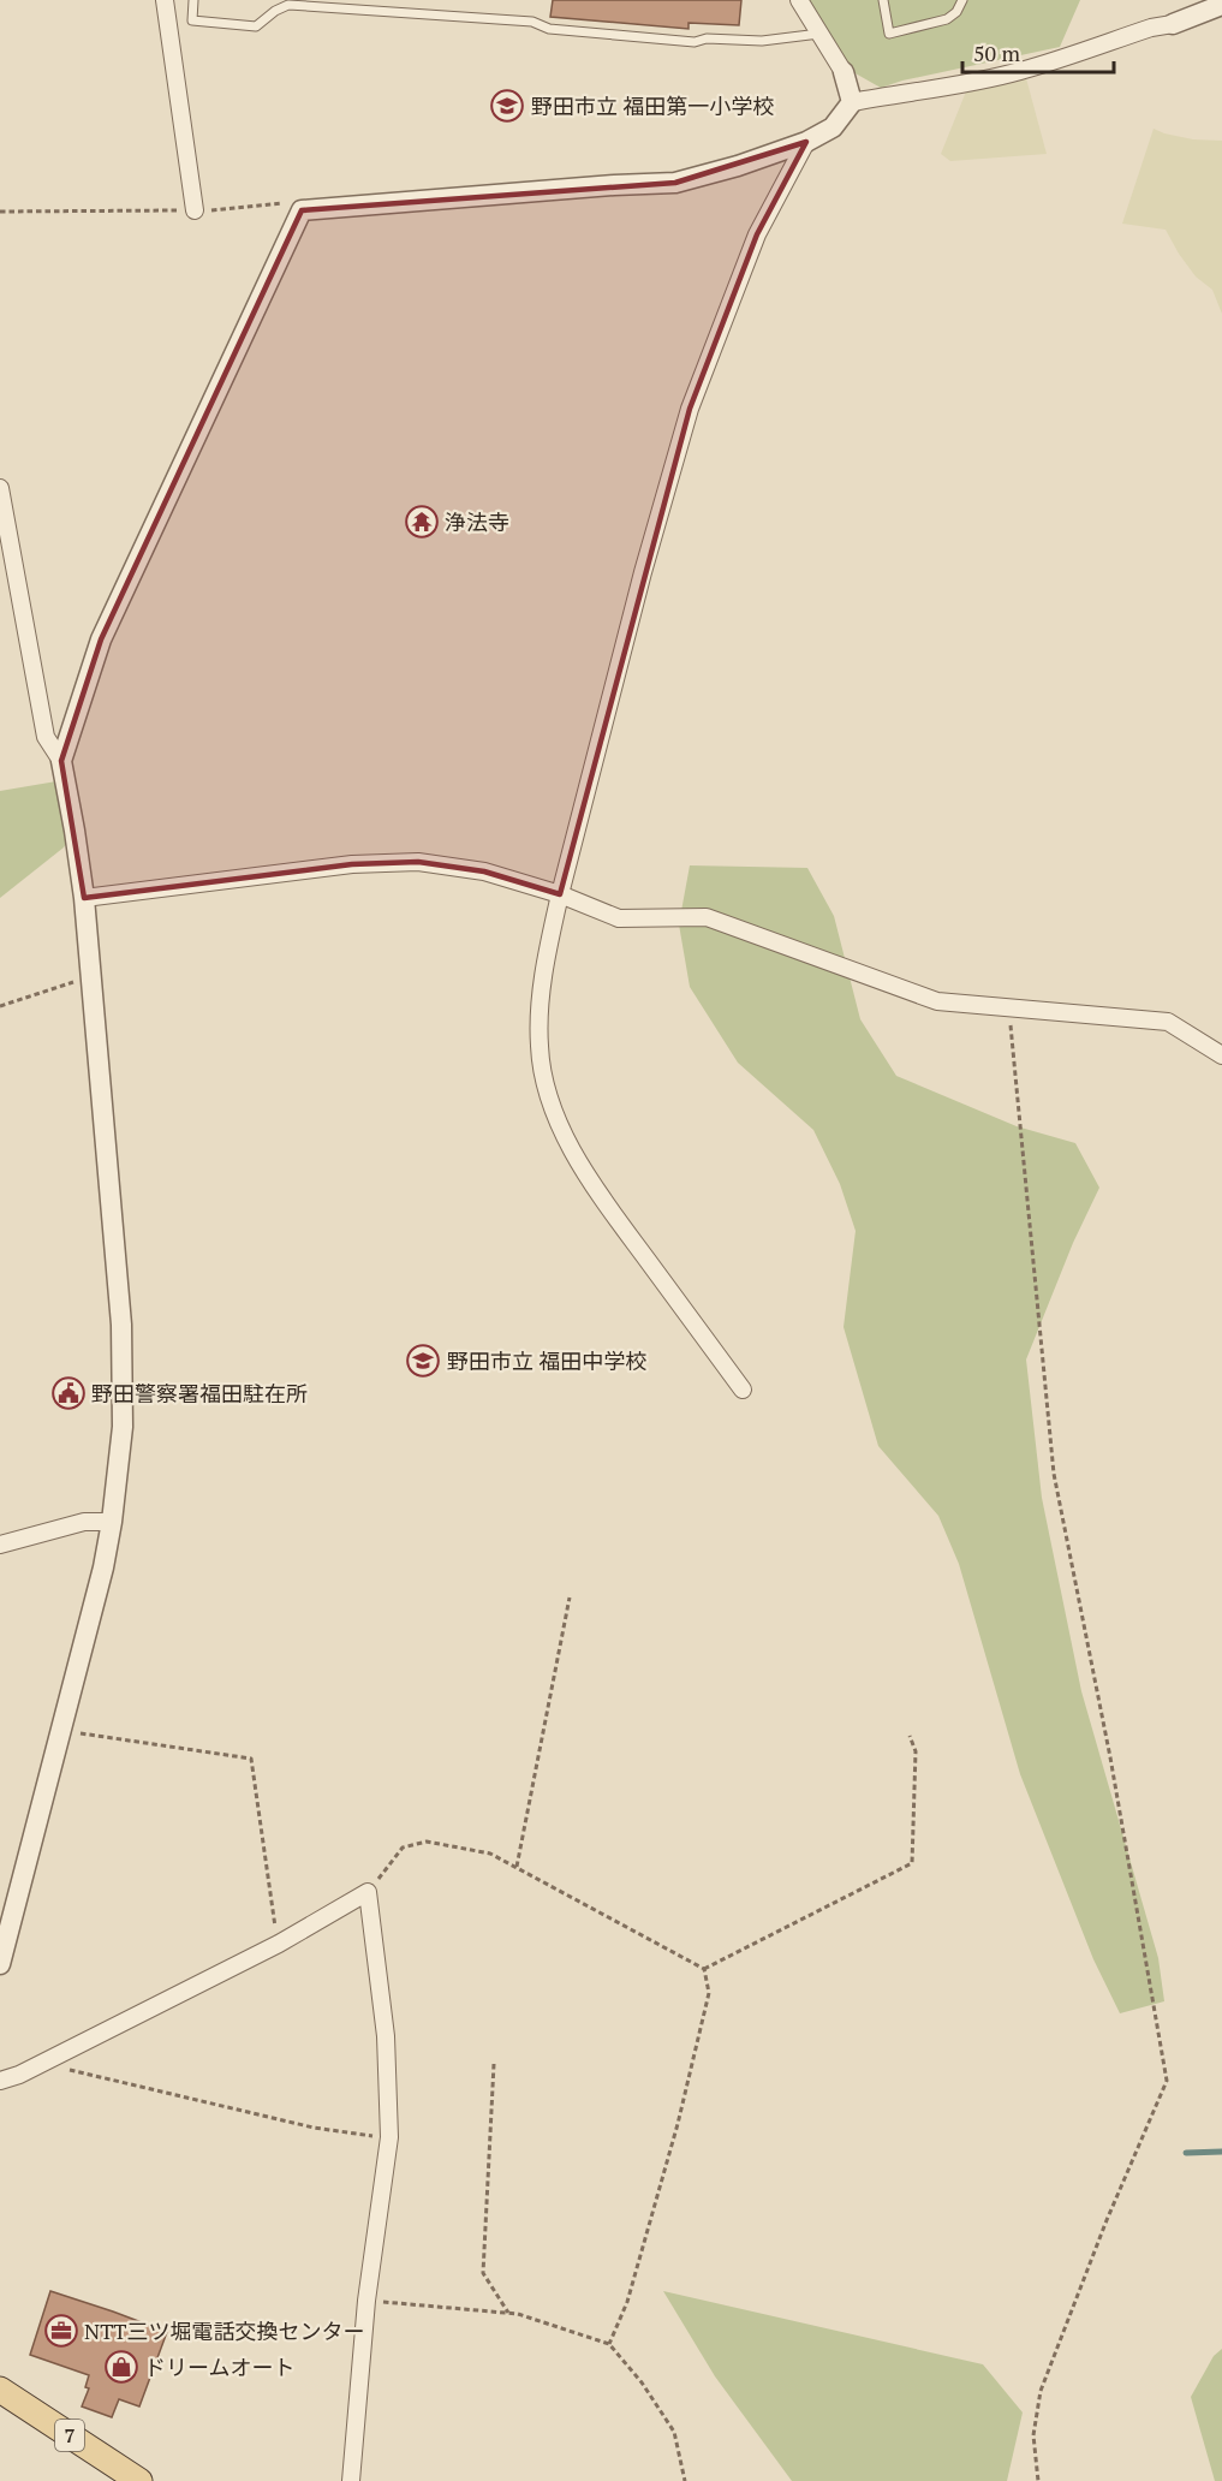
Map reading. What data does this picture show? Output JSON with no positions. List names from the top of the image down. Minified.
{"streets":{"main road":["7"]},"places":{"school or university":["野田市立 福田第一小学校","野田市立 福田中学校"],"temple":["浄法寺"],"public building":["野田警察署福田駐在所"],"office":["NTT三ツ堀電話交換センター"],"shop":["ドリームオート"]},"scale_bar":"50 m"}
